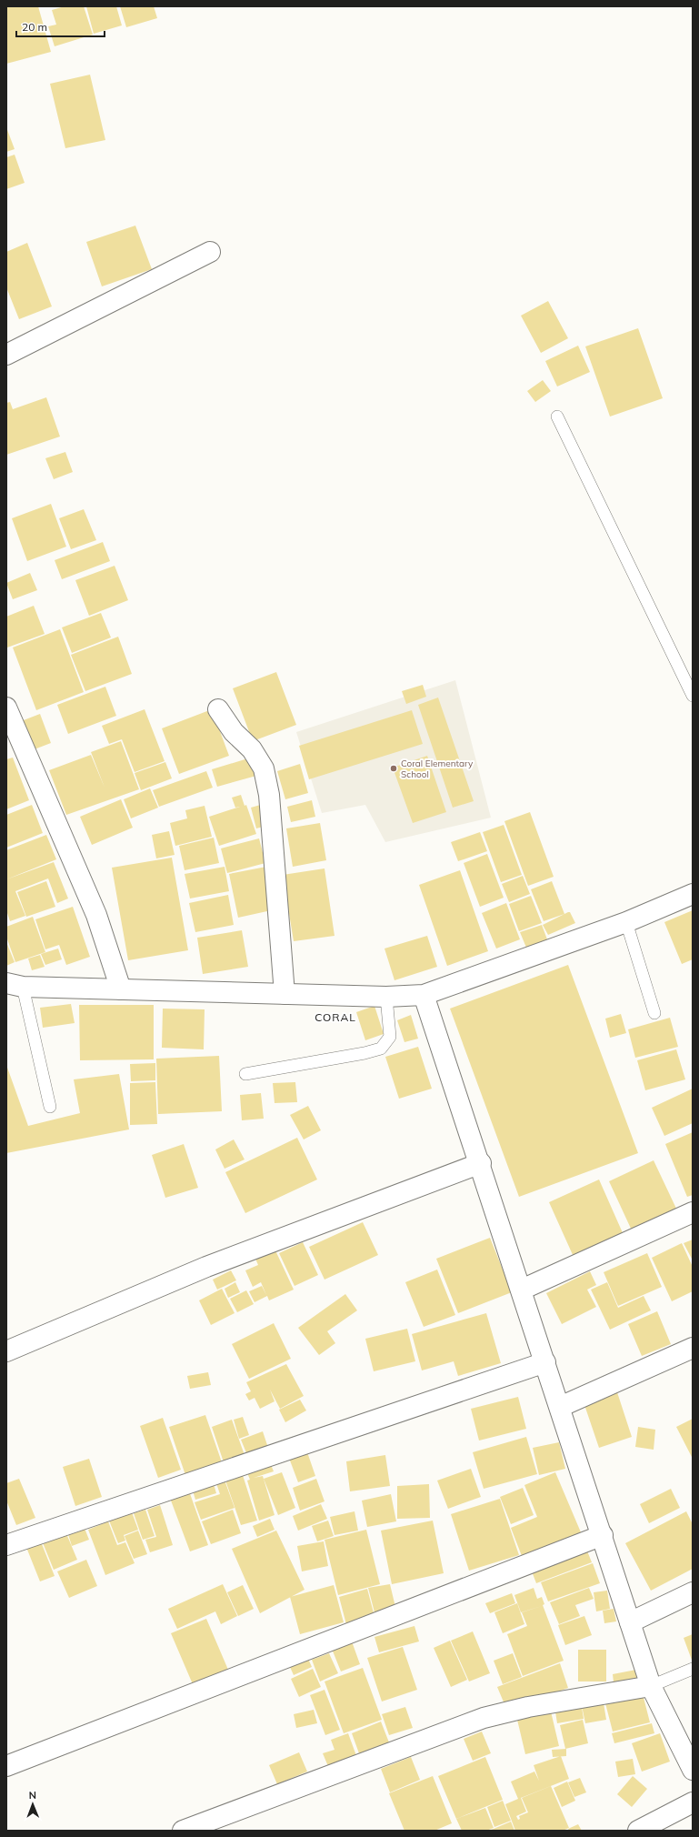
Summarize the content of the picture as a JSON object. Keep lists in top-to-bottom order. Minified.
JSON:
{"districts":["CORAL"],"places":["Coral Elementary School"],"scale_bar":"20 m","north":"top"}
